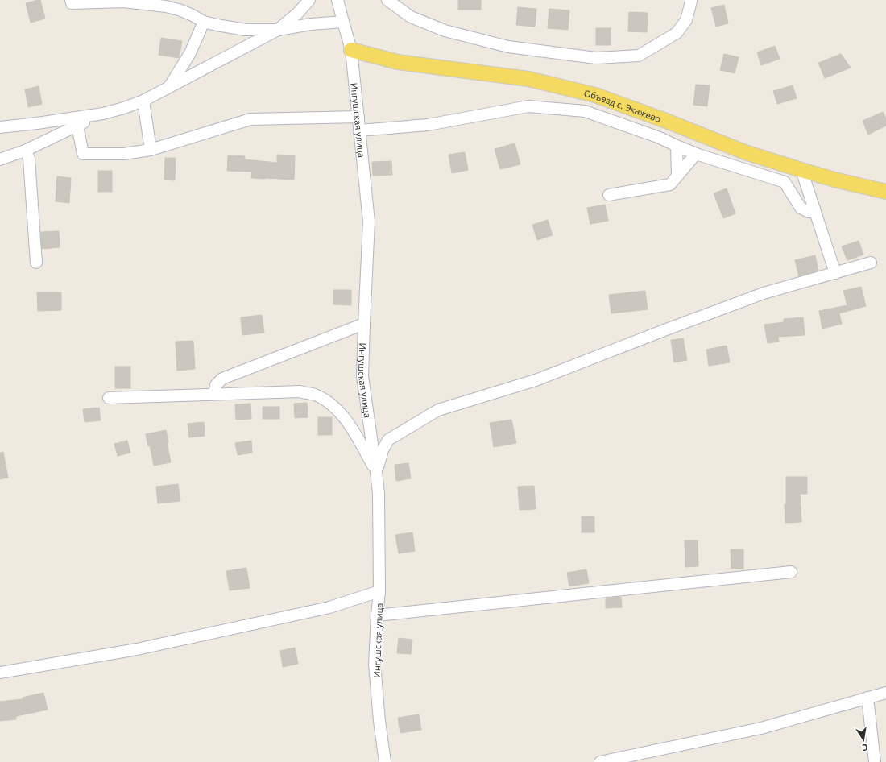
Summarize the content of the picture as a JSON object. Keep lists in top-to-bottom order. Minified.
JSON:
{"streets":{"main road":["Объезд с. Экажево"],"street":["Ингушская улица"]},"crossings":[["Объезд с. Экажево","Ингушская улица"]],"north":"bottom"}
